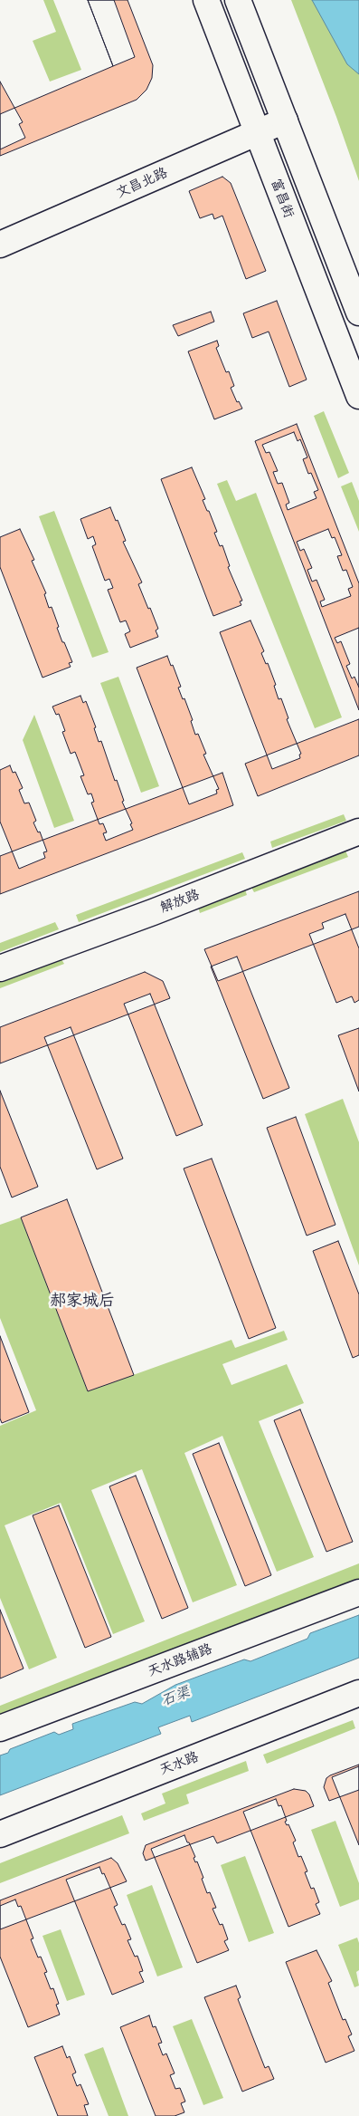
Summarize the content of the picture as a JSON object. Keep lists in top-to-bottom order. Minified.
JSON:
{"streets":{"street":["文昌北路","富昌街","解放路","天水路辅路","天水路"]},"crossings":[["文昌北路","富昌街"]],"districts":["郝家城后"],"water":["石渠"]}
